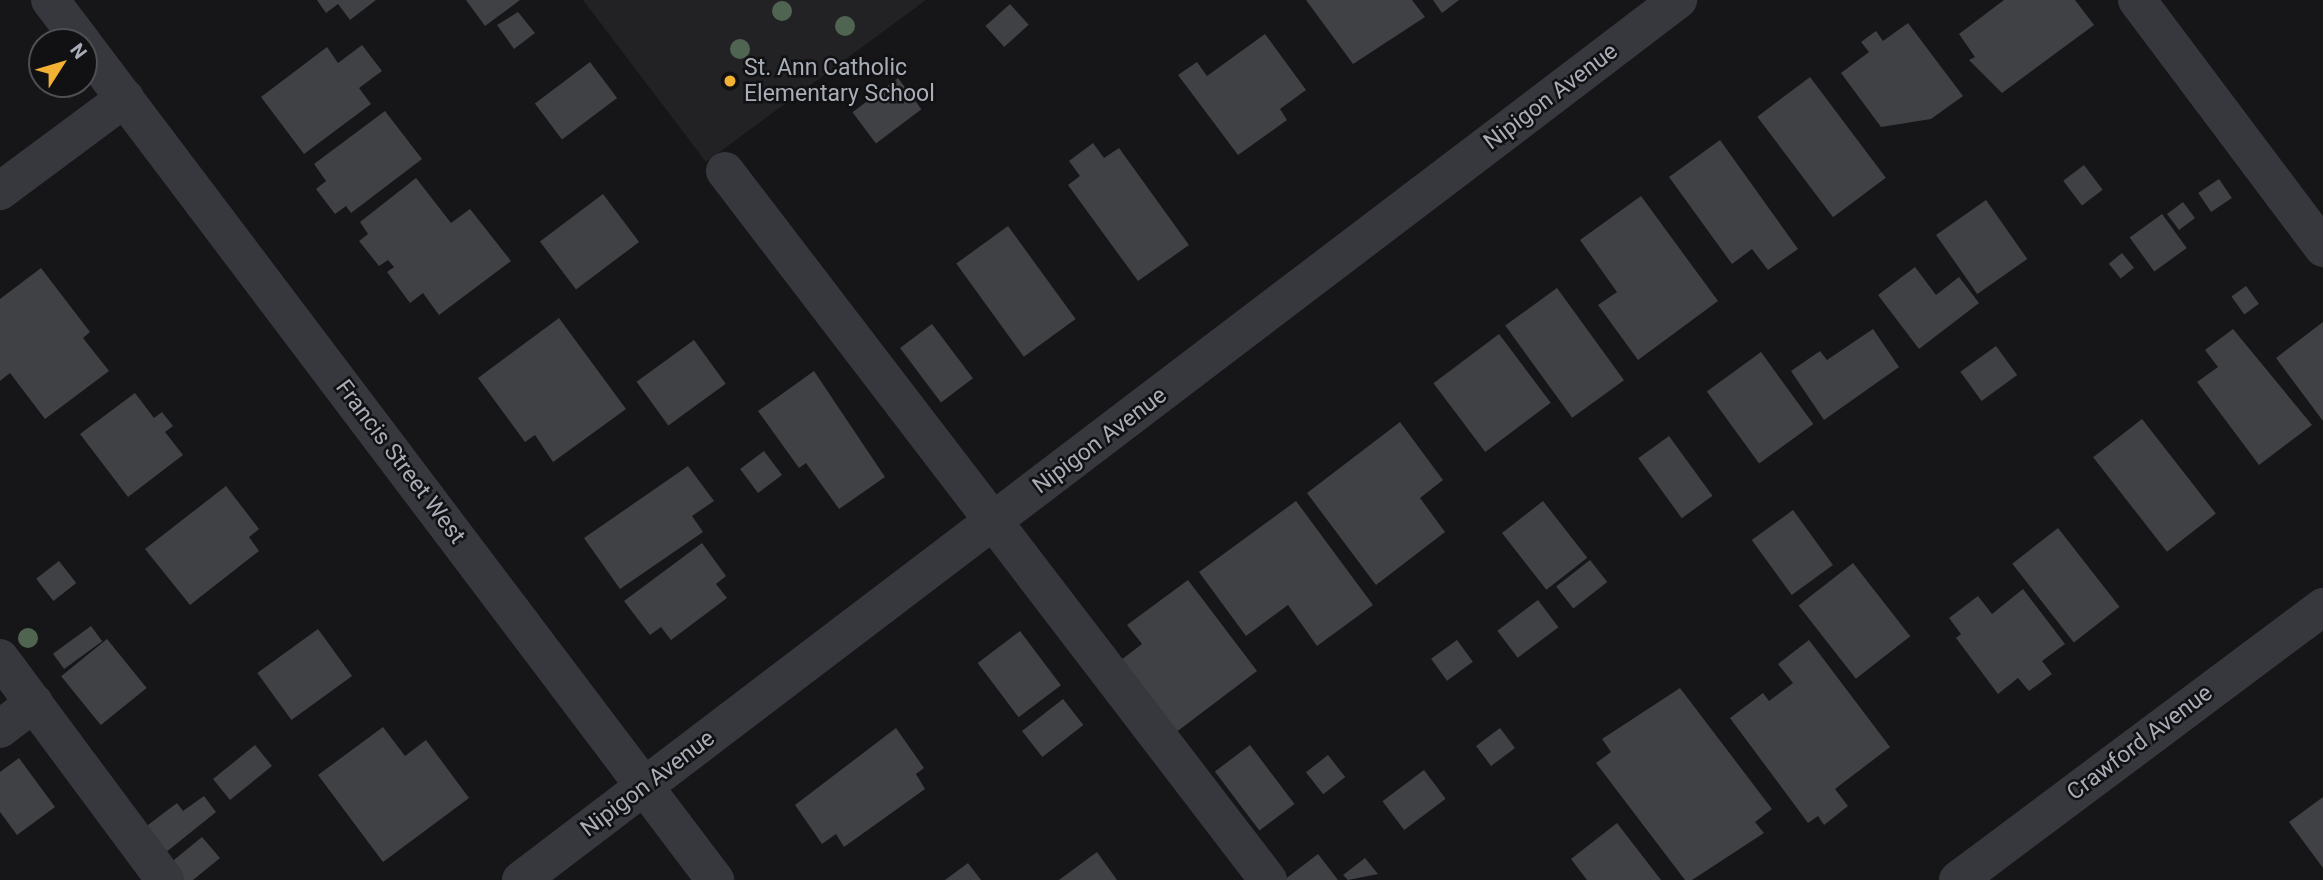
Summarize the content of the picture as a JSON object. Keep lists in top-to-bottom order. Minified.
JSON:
{"streets":{"street":["Nipigon Avenue","Francis Street West","Crawford Avenue"]},"crossings":[["Nipigon Avenue","Francis Street West"]],"places":["St. Ann Catholic Elementary School"],"north":"top right"}
